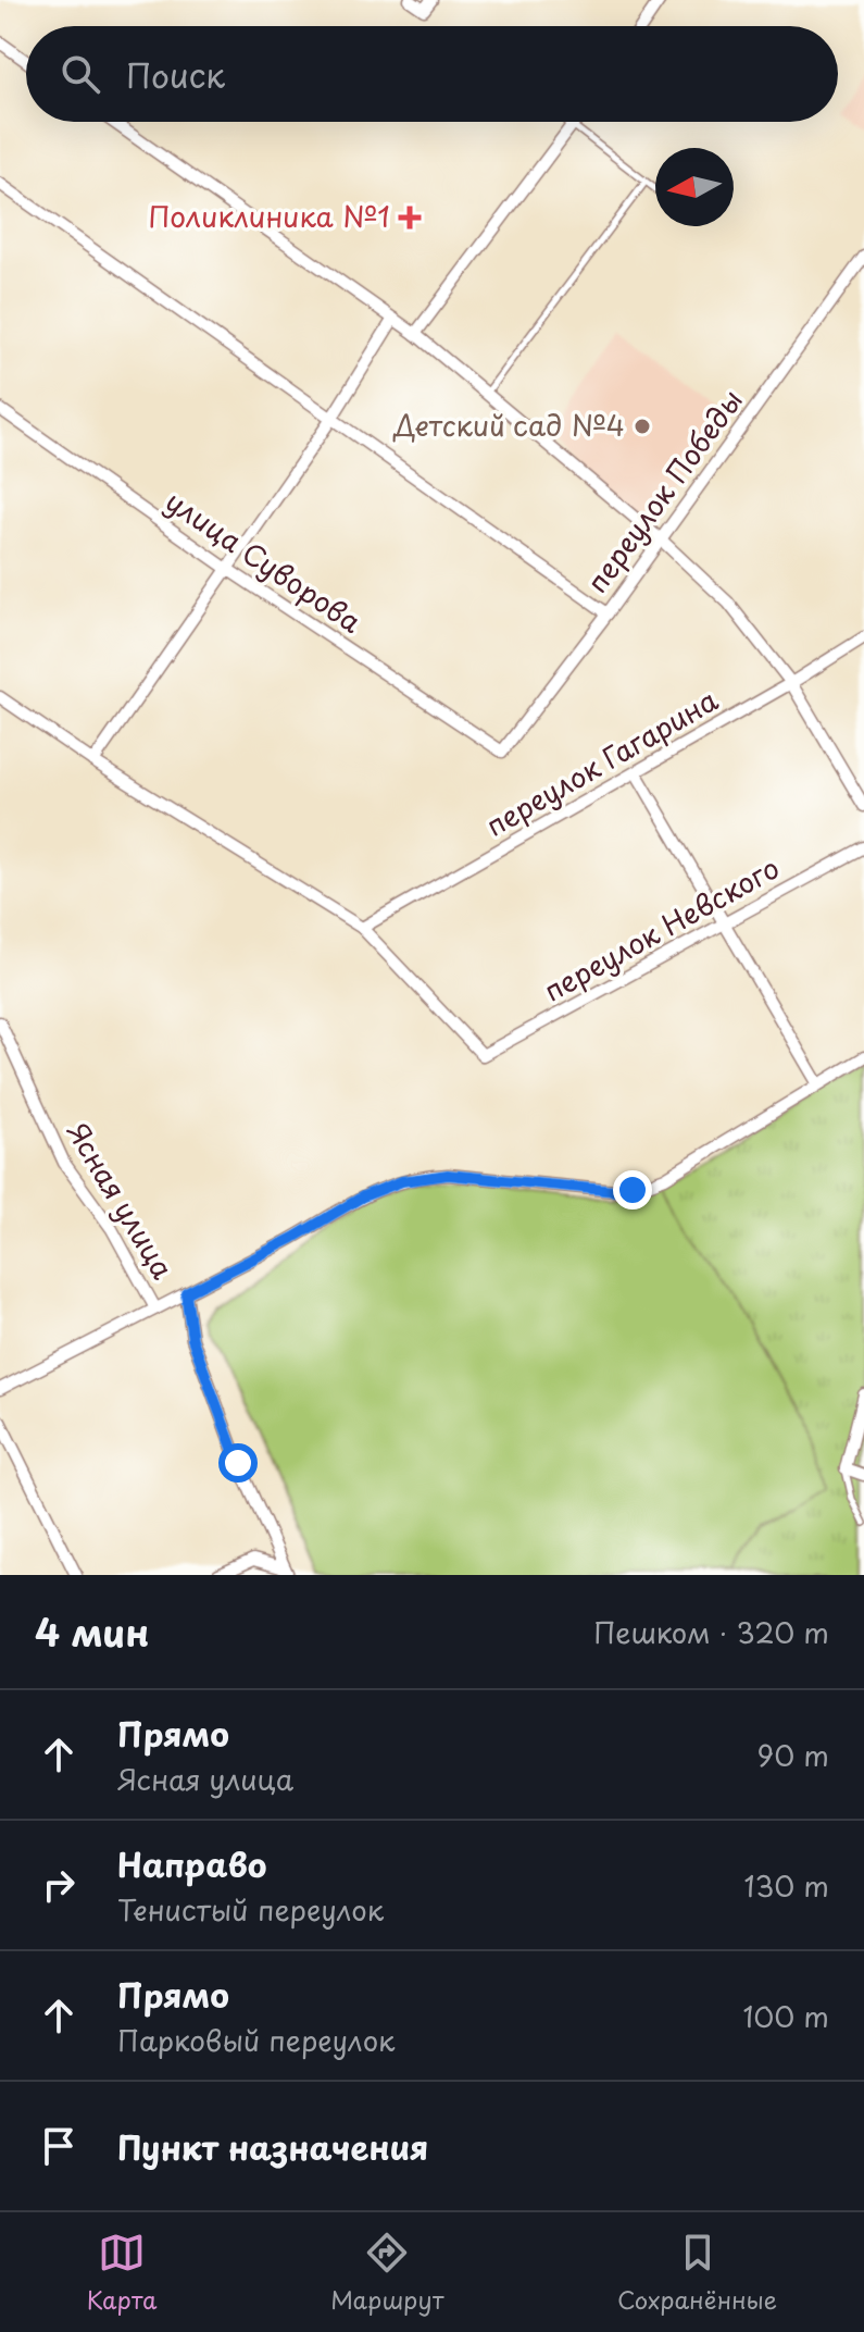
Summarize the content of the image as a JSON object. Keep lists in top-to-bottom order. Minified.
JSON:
{"streets":{"street":["переулок Победы","улица Суворова","переулок Гагарина","переулок Невского","Ясная улица"]},"crossings":[["переулок Победы","улица Суворова"],["переулок Гагарина","переулок Невского"]],"places":{"health":["Поликлиника №1"],"other":["Детский сад №4"]},"north":"left","page":{"search":"Поиск","heading":["4 мин","Пешком · 320 m"],"list":[["Прямо","Ясная улица","90 m"],["Направо","Тенистый переулок","130 m"],["Прямо","Парковый переулок","100 m"],"Пункт назначения"],"nav":["Карта","Маршрут","Сохранённые"]}}
